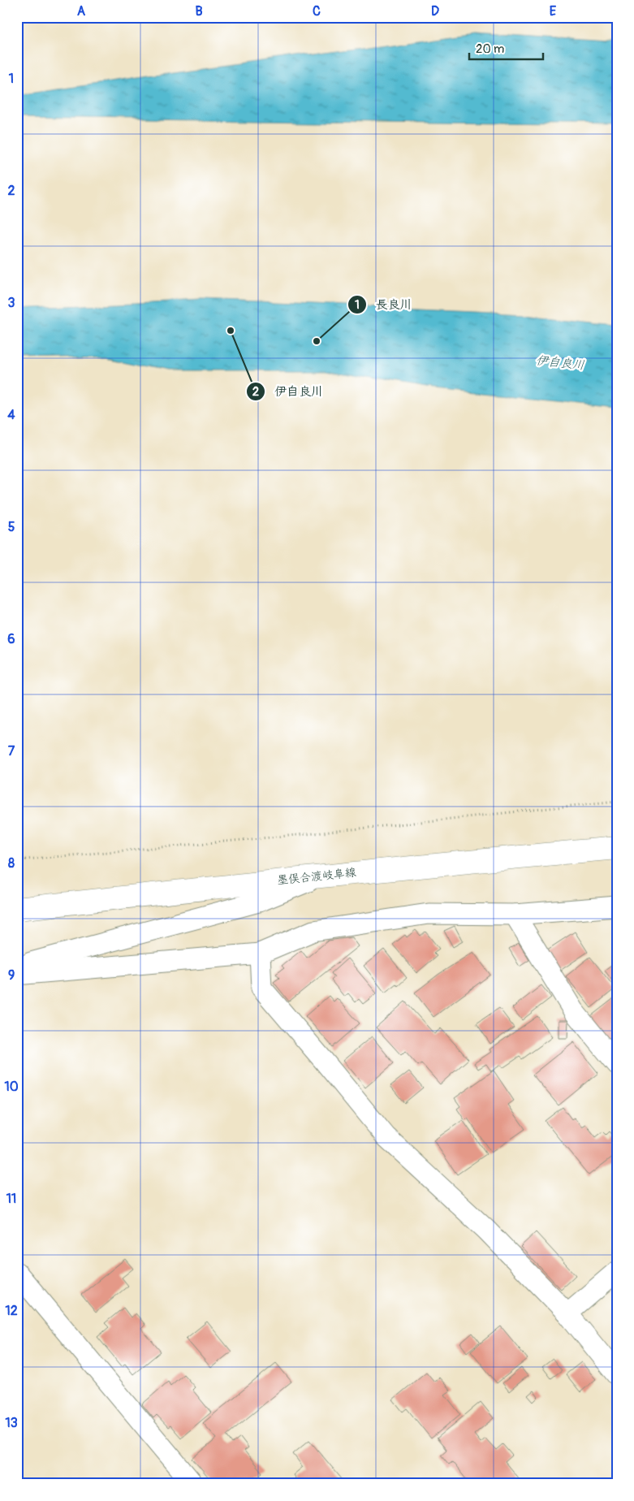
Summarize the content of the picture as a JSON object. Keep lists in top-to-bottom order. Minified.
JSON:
{"streets":{"main road":["墨俣合渡岐阜線"]},"water":["伊自良川"],"places":["伊自良川","長良川"],"scale_bar":"20 m","grid":{"columns":["A","B","C","D","E"],"rows":["1","2","3","4","5","6","7","8","9","10","11","12","13"]}}
